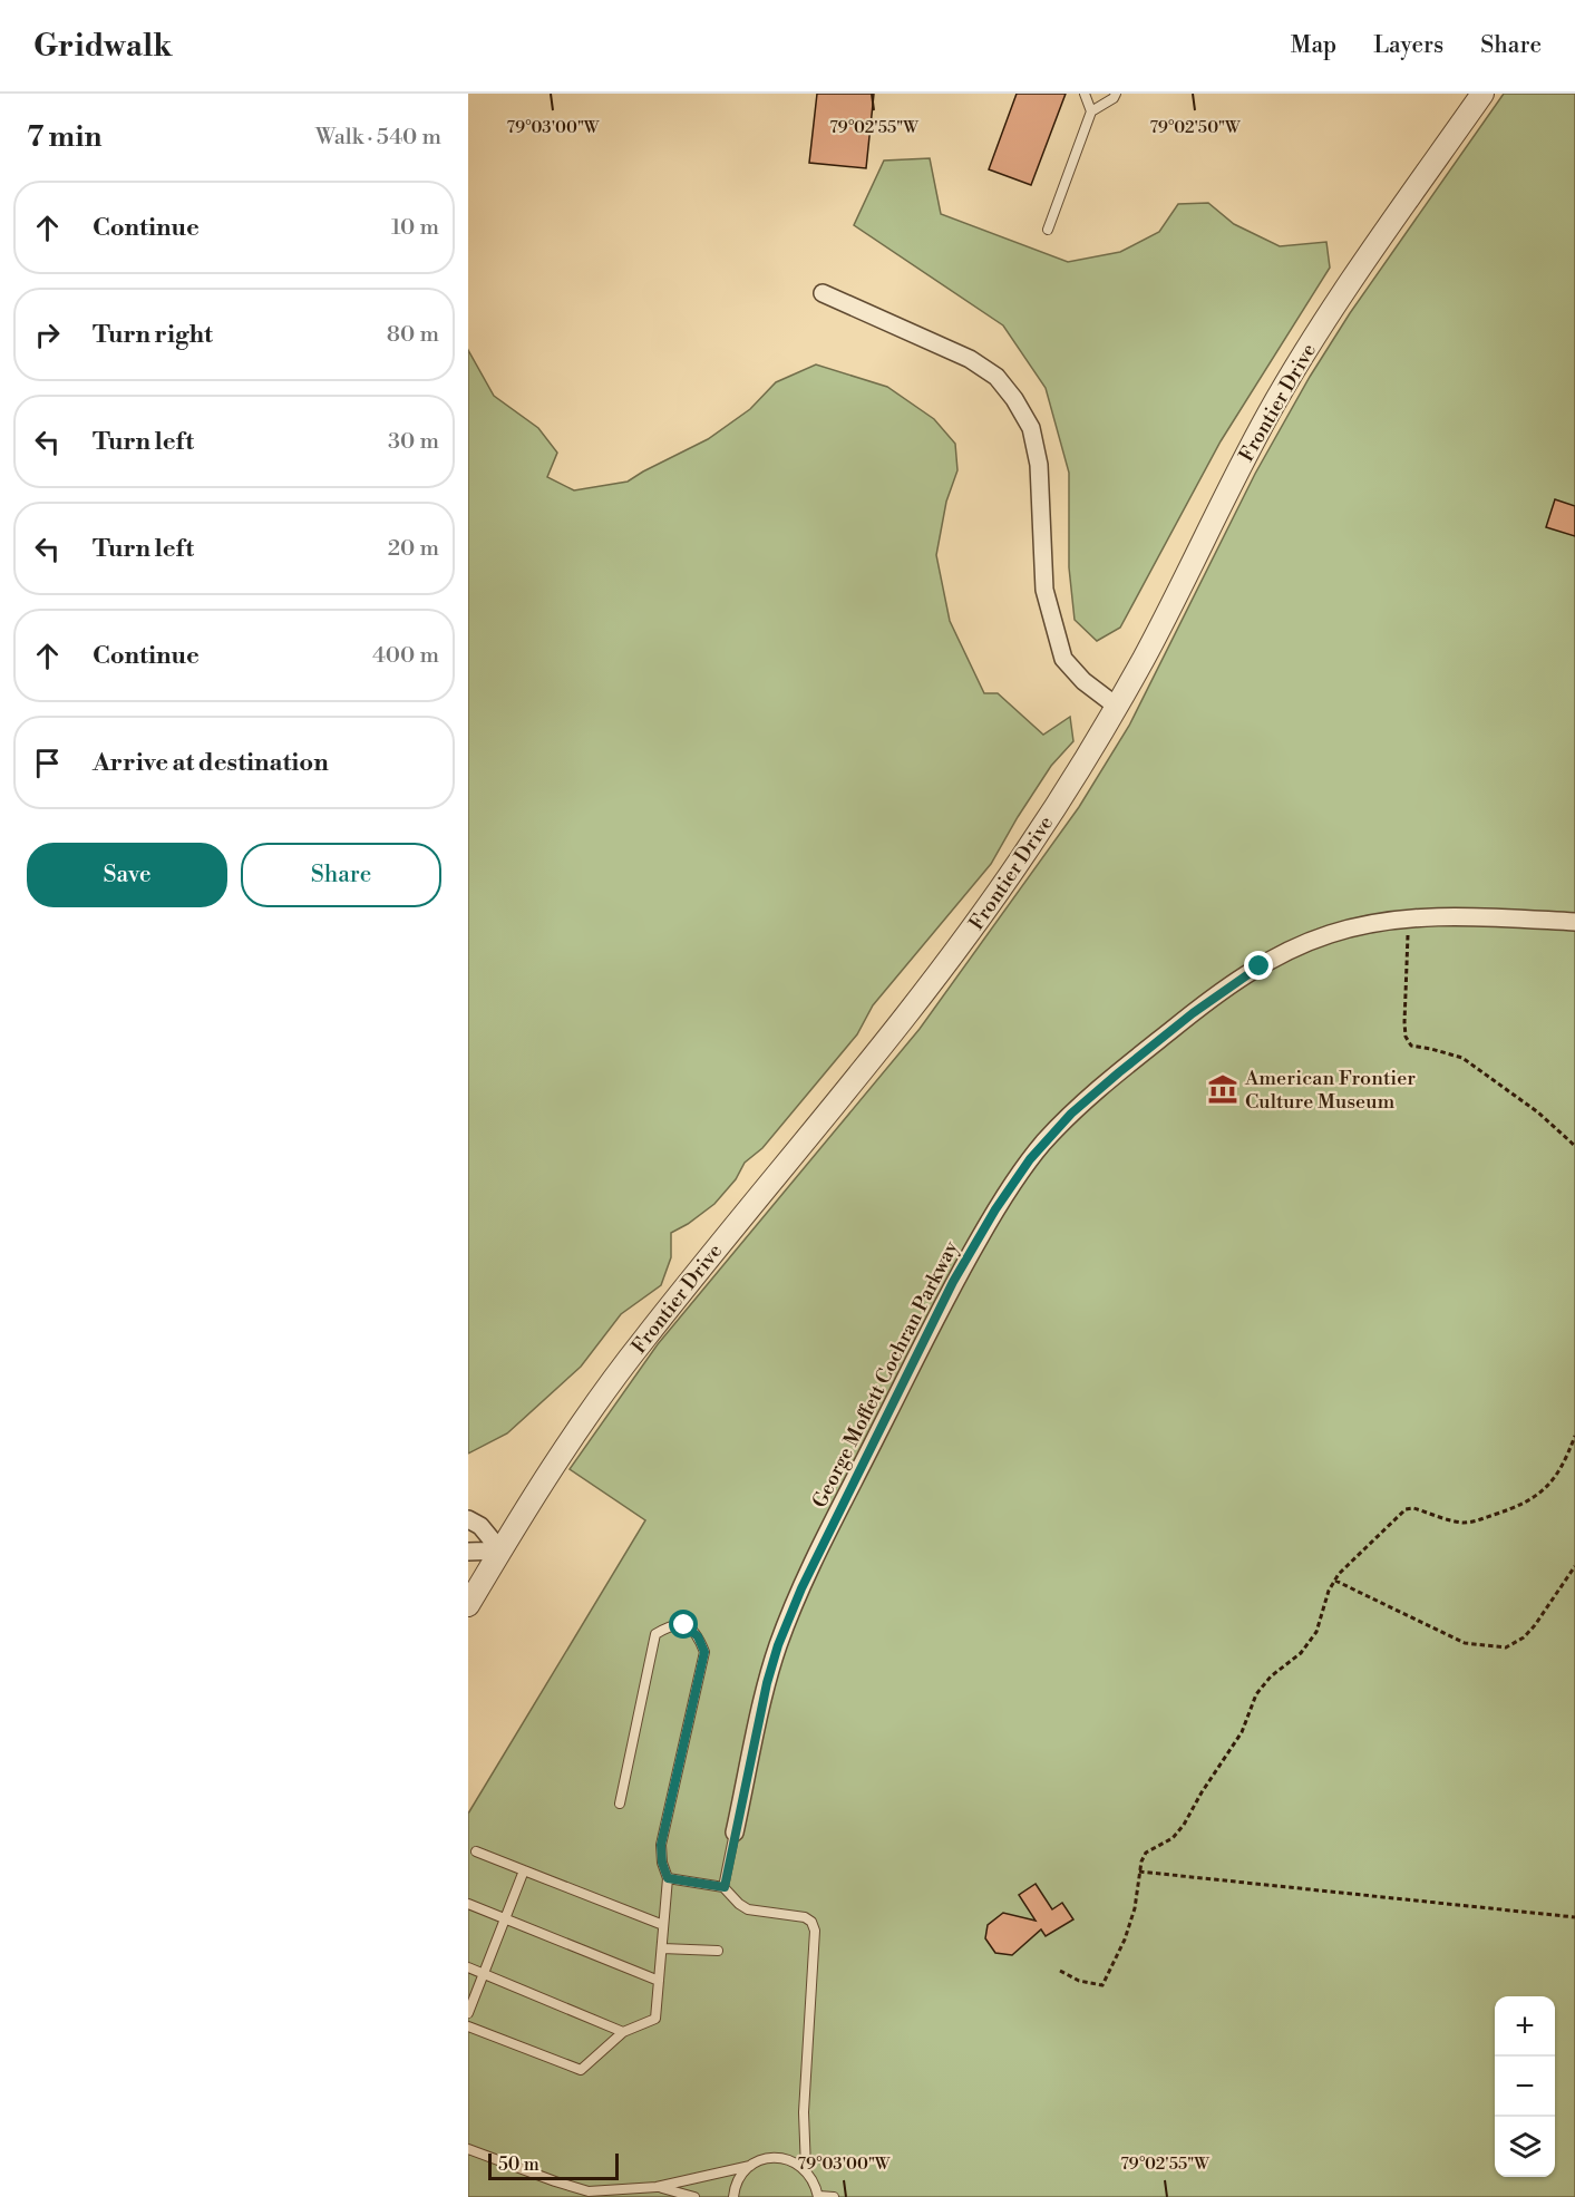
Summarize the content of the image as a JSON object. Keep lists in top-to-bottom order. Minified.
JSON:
{"streets":{"street":["Frontier Drive","George Moffett Cochran Parkway"]},"places":{"museum":["American Frontier Culture Museum"]},"scale_bar":"50 m","page":{"header":"Gridwalk","nav":["Map","Layers","Share"],"heading":["7 min","Walk · 540 m"],"list":[["Continue","10 m"],["Turn right","80 m"],["Turn left","30 m"],["Turn left","20 m"],["Continue","400 m"],"Arrive at destination"],"buttons":["Save","Share"],"map_buttons":["+","−"],"scale":"50 m"},"coordinates":["79°03'00\"W","79°02'55\"W","79°02'50\"W"]}
